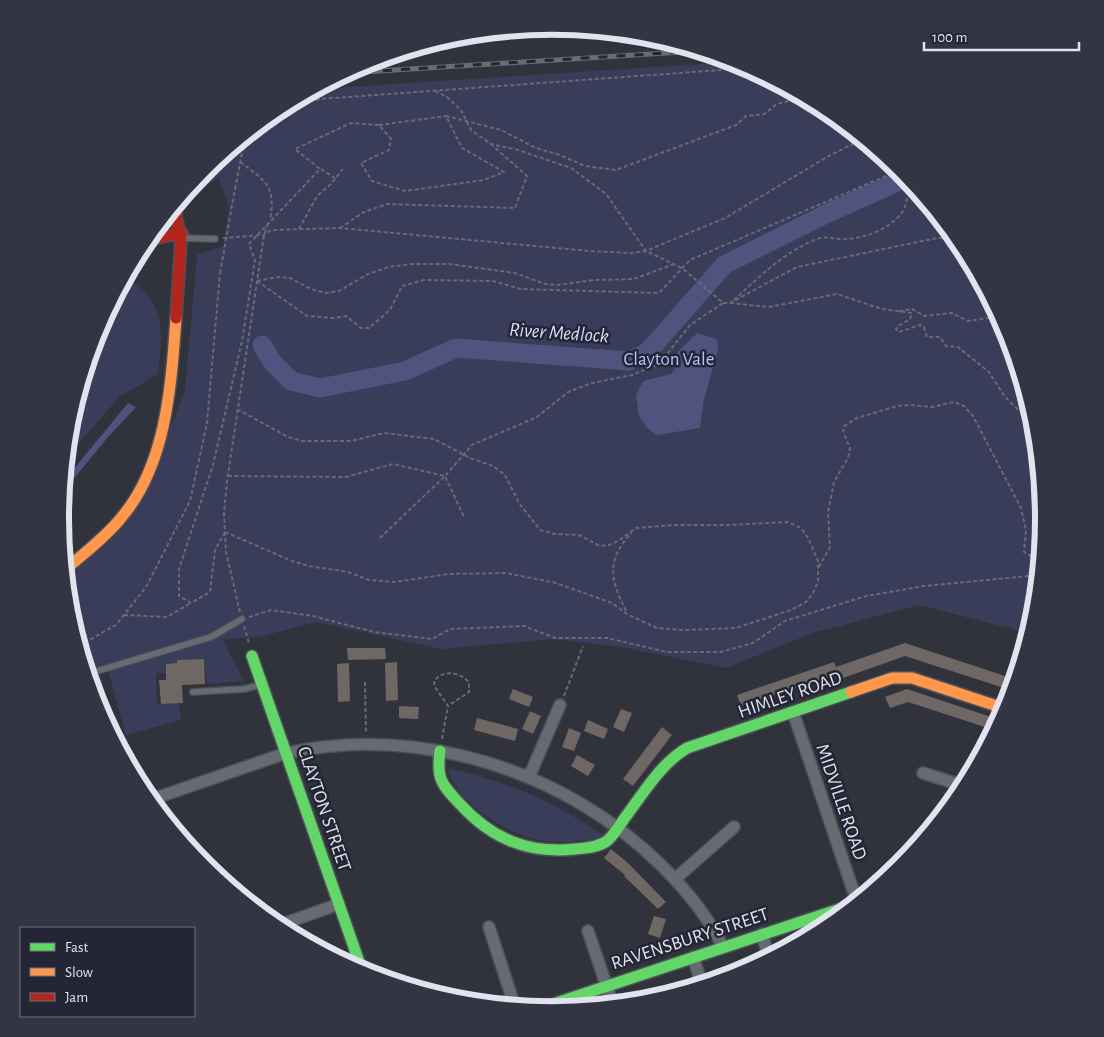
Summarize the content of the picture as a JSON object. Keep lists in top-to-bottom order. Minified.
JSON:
{"streets":{"street":["HIMLEY ROAD","MIDVILLE ROAD","CLAYTON STREET","RAVENSBURY STREET"]},"crossings":[["HIMLEY ROAD","MIDVILLE ROAD"]],"water":["River Medlock"],"parks":["Clayton Vale"],"legend":["Fast","Slow","Jam"],"scale_bar":"100 m"}
